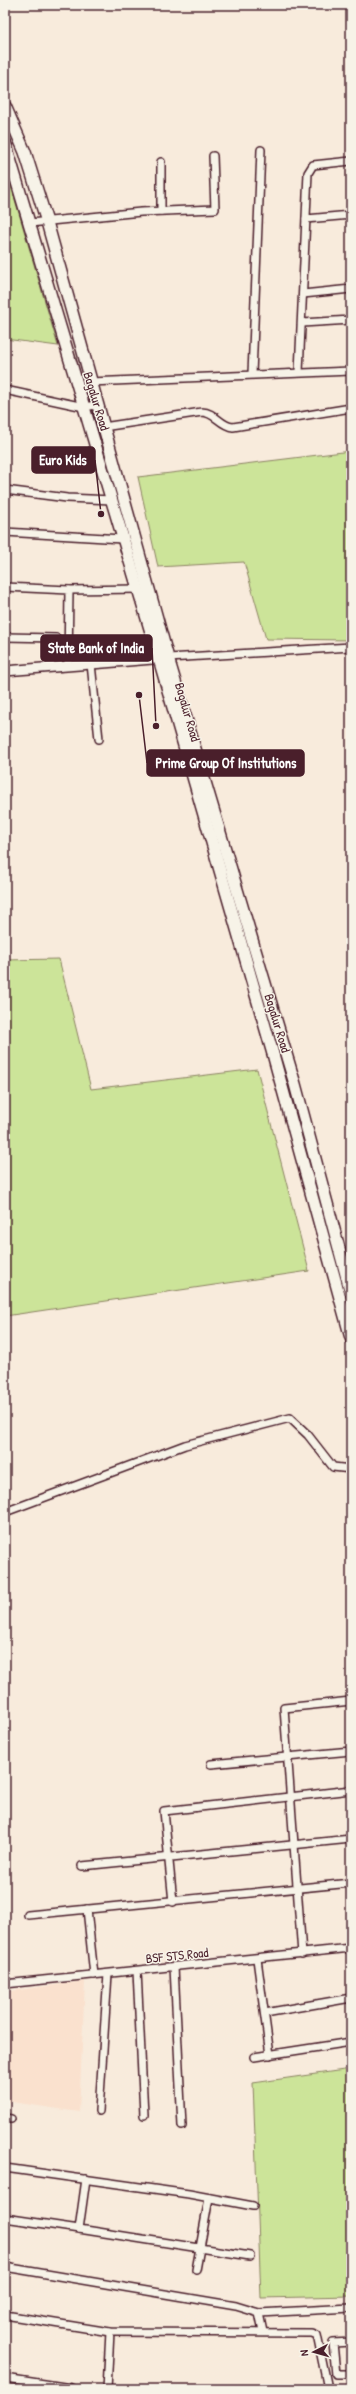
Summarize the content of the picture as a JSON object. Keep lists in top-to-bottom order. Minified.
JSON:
{"streets":{"main road":["Bagalur Road"],"street":["BSF STS Road"]},"places":["Euro Kids","Prime Group Of Institutions","State Bank of India"],"north":"left"}
